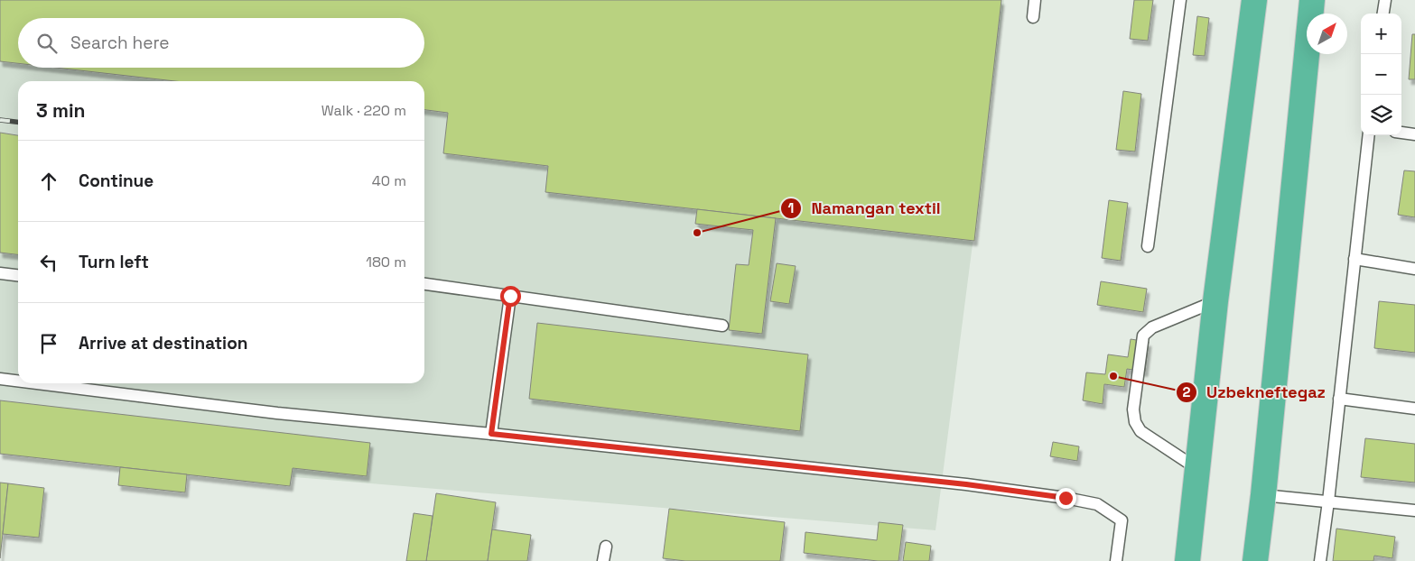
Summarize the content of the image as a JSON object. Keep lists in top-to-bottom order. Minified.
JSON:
{"places":["Namangan textil","Uzbekneftegaz"],"north":"top right","page":{"map_buttons":["+","−"],"search":"Search here","heading":["3 min","Walk · 220 m"],"list":[["Continue","40 m"],["Turn left","180 m"],"Arrive at destination"]}}
